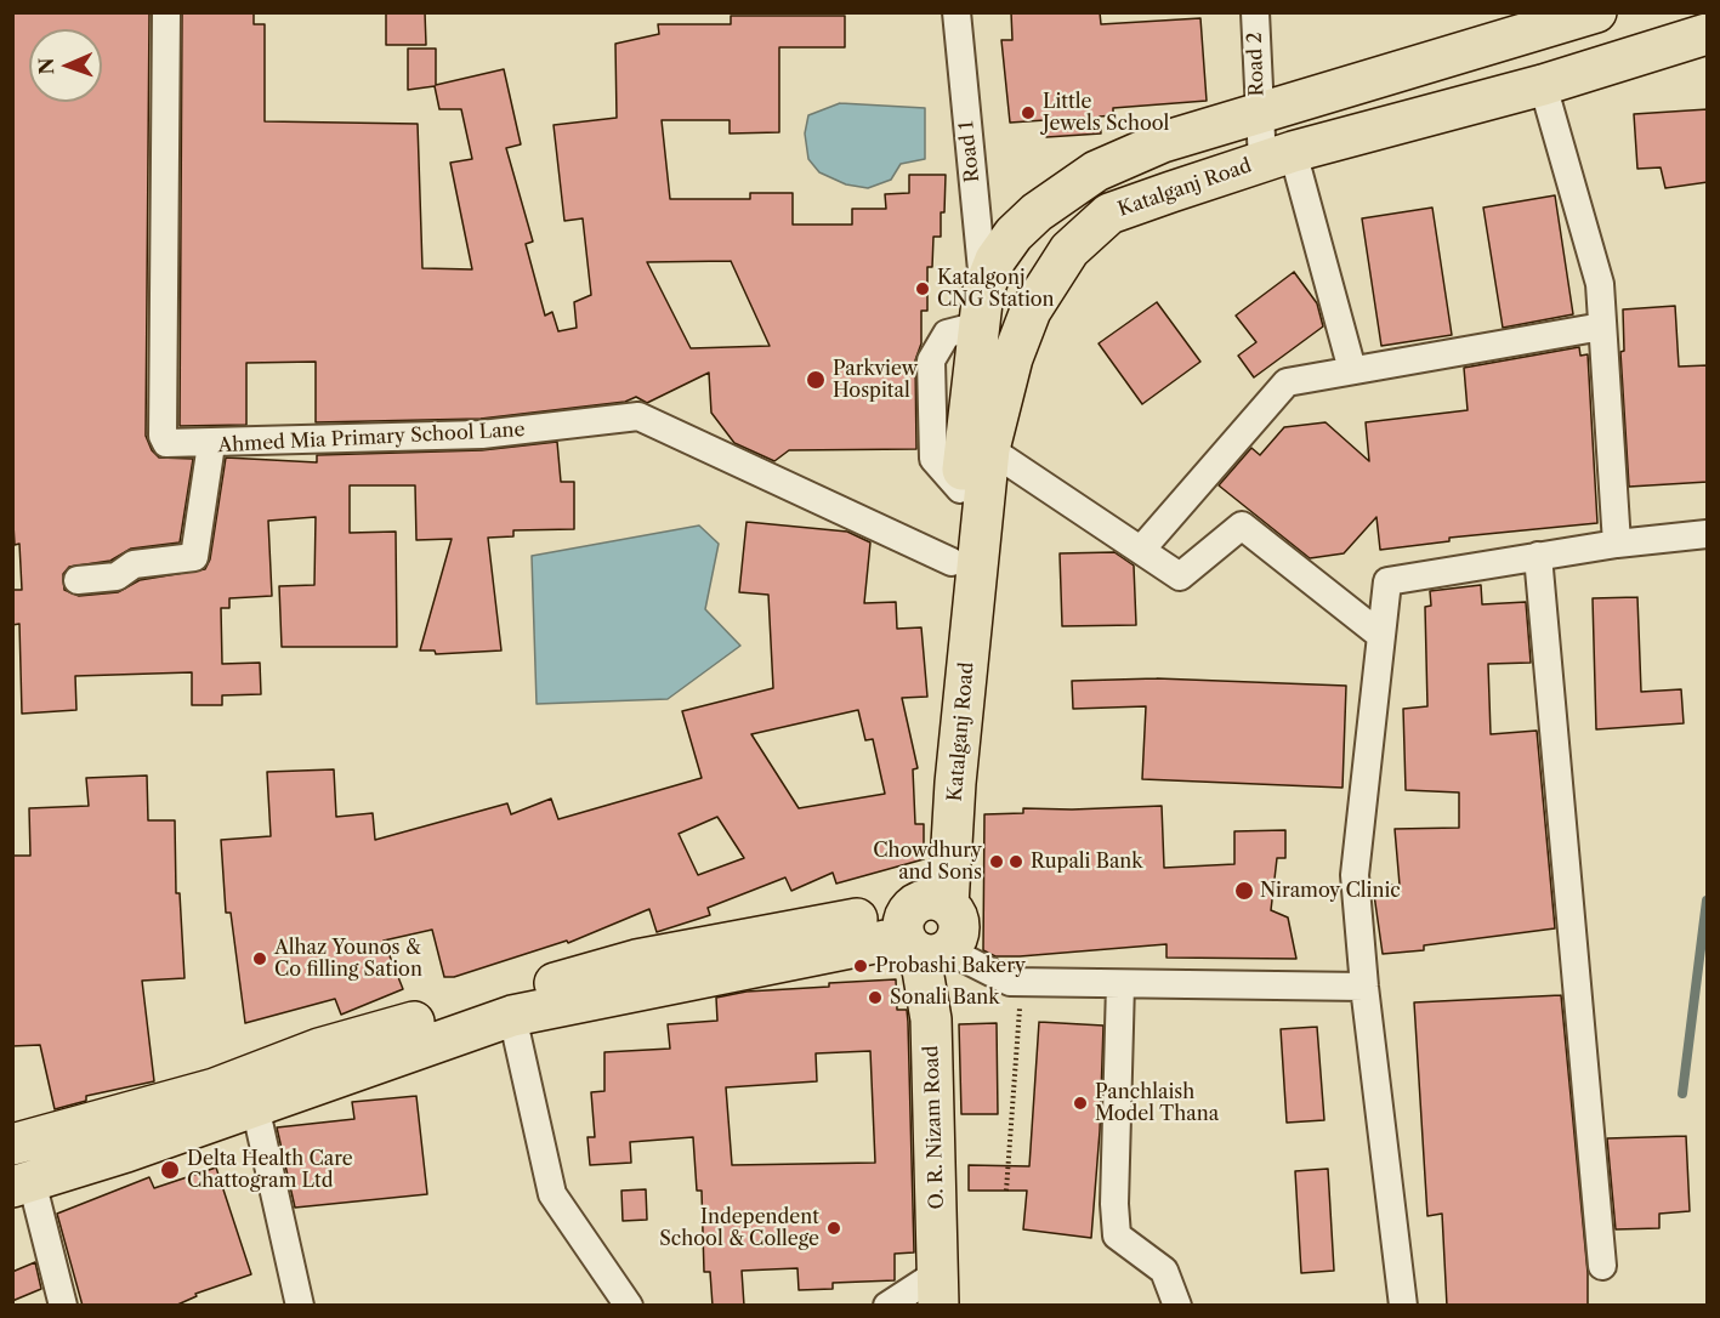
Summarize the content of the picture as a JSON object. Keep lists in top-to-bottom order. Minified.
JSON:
{"streets":{"main road":["Katalganj Road","O. R. Nizam Road"],"street":["Road 2","Road 1","Ahmed Mia Primary School Lane"]},"crossings":[["Road 2","Katalganj Road"],["Road 1","Katalganj Road"],["Katalganj Road","Ahmed Mia Primary School Lane"],["Katalganj Road","O. R. Nizam Road"]],"places":["Little Jewels School","Katalgonj CNG Station","Parkview Hospital","Chowdhury and Sons","Rupali Bank","Niramoy Clinic","Alhaz Younos & Co filling Sation","Probashi Bakery","Sonali Bank","Panchlaish Model Thana","Delta Health Care Chattogram Ltd","Independent School & College"],"north":"left"}
